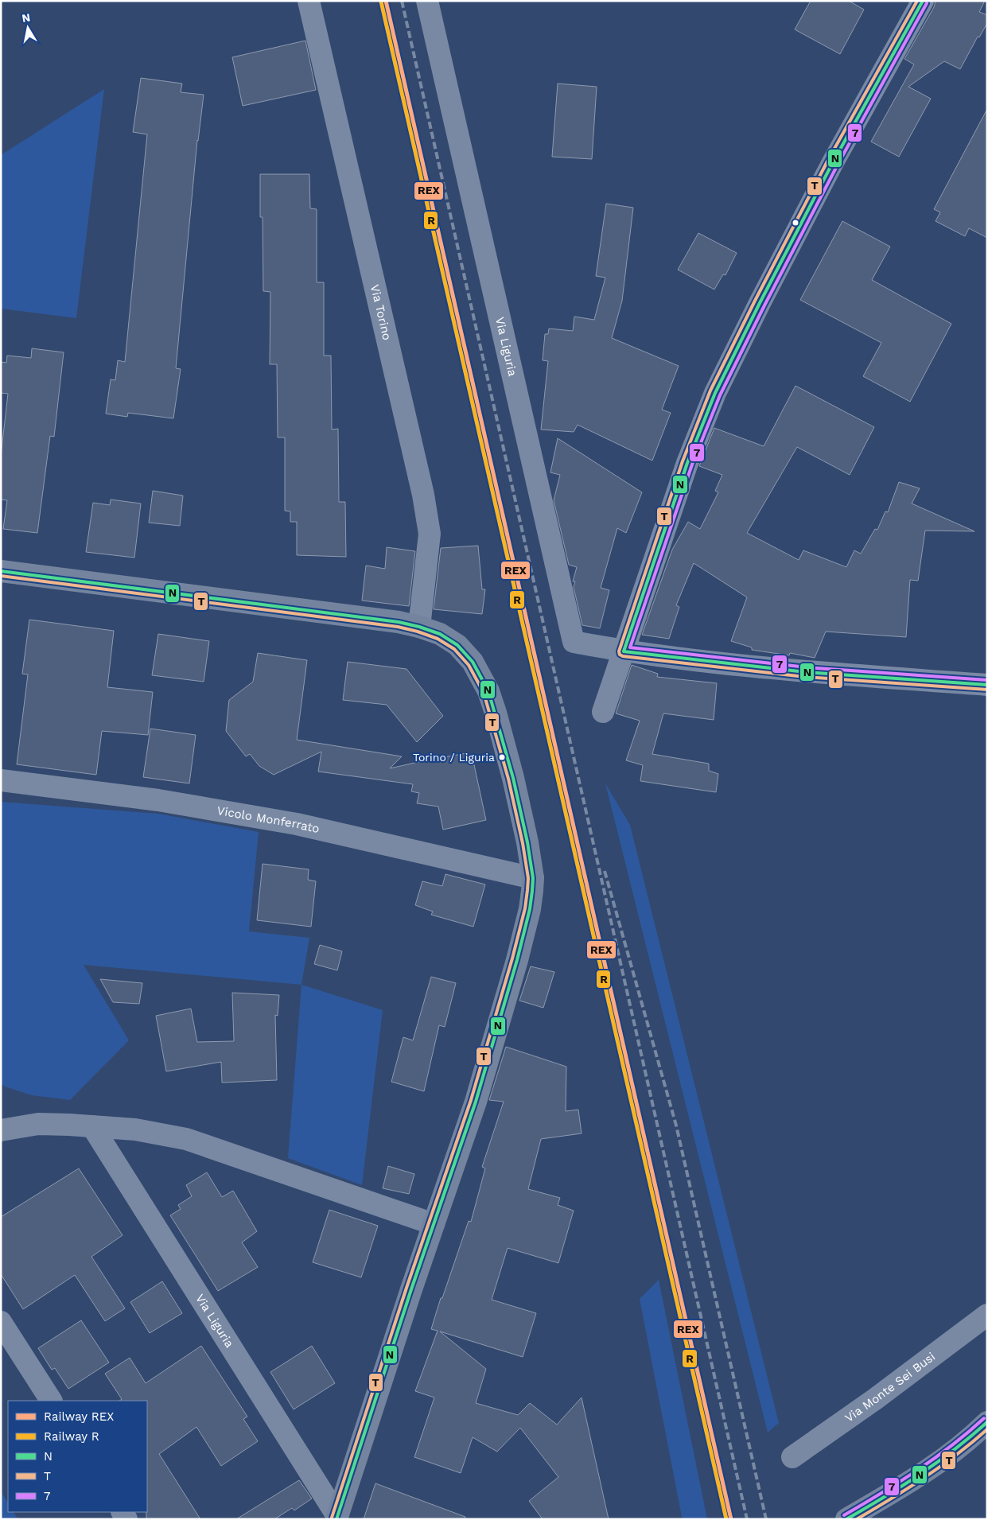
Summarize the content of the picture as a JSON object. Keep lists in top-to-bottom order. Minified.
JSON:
{"streets":{"main road":["Via Liguria"],"street":["Via Torino","Vicolo Monferrato","Via Monte Sei Busi"]},"crossings":[["Via Liguria","Vicolo Monferrato"]],"places":["Torino / Liguria"],"lines":["rail line REX","transit line N","transit line T","rail line R","transit line 7"],"legend":["Railway REX","Railway R","N","T","7"],"north":"top"}
